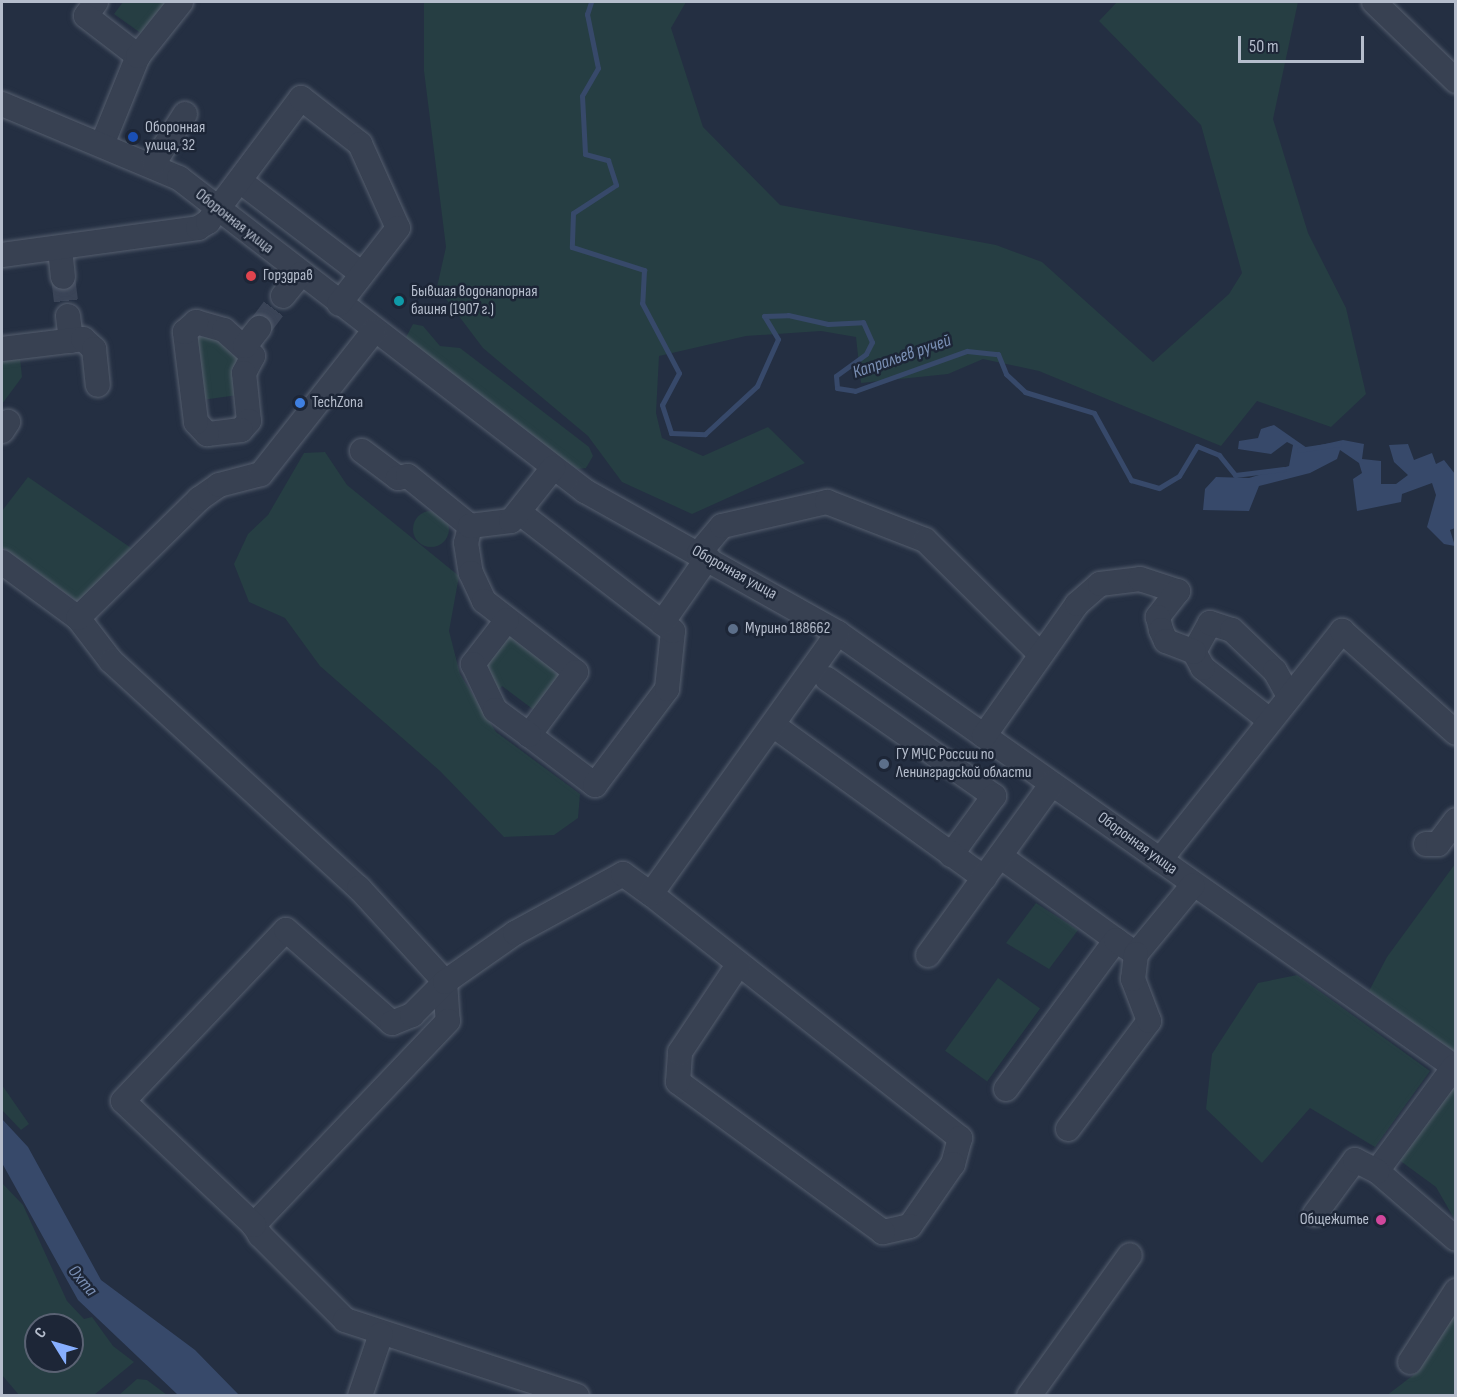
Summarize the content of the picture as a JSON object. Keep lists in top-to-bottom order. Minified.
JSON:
{"streets":{"street":["Оборонная улица"]},"water":["Капральев ручей","Охта"],"places":["Оборонная улица, 32","Горздрав","Бывшая водонапорная башня (1907 г.)","TechZona","Мурино 188662","ГУ МЧС России по Ленинградской области","Общежитье"],"scale_bar":"50 m","north":"top left"}
